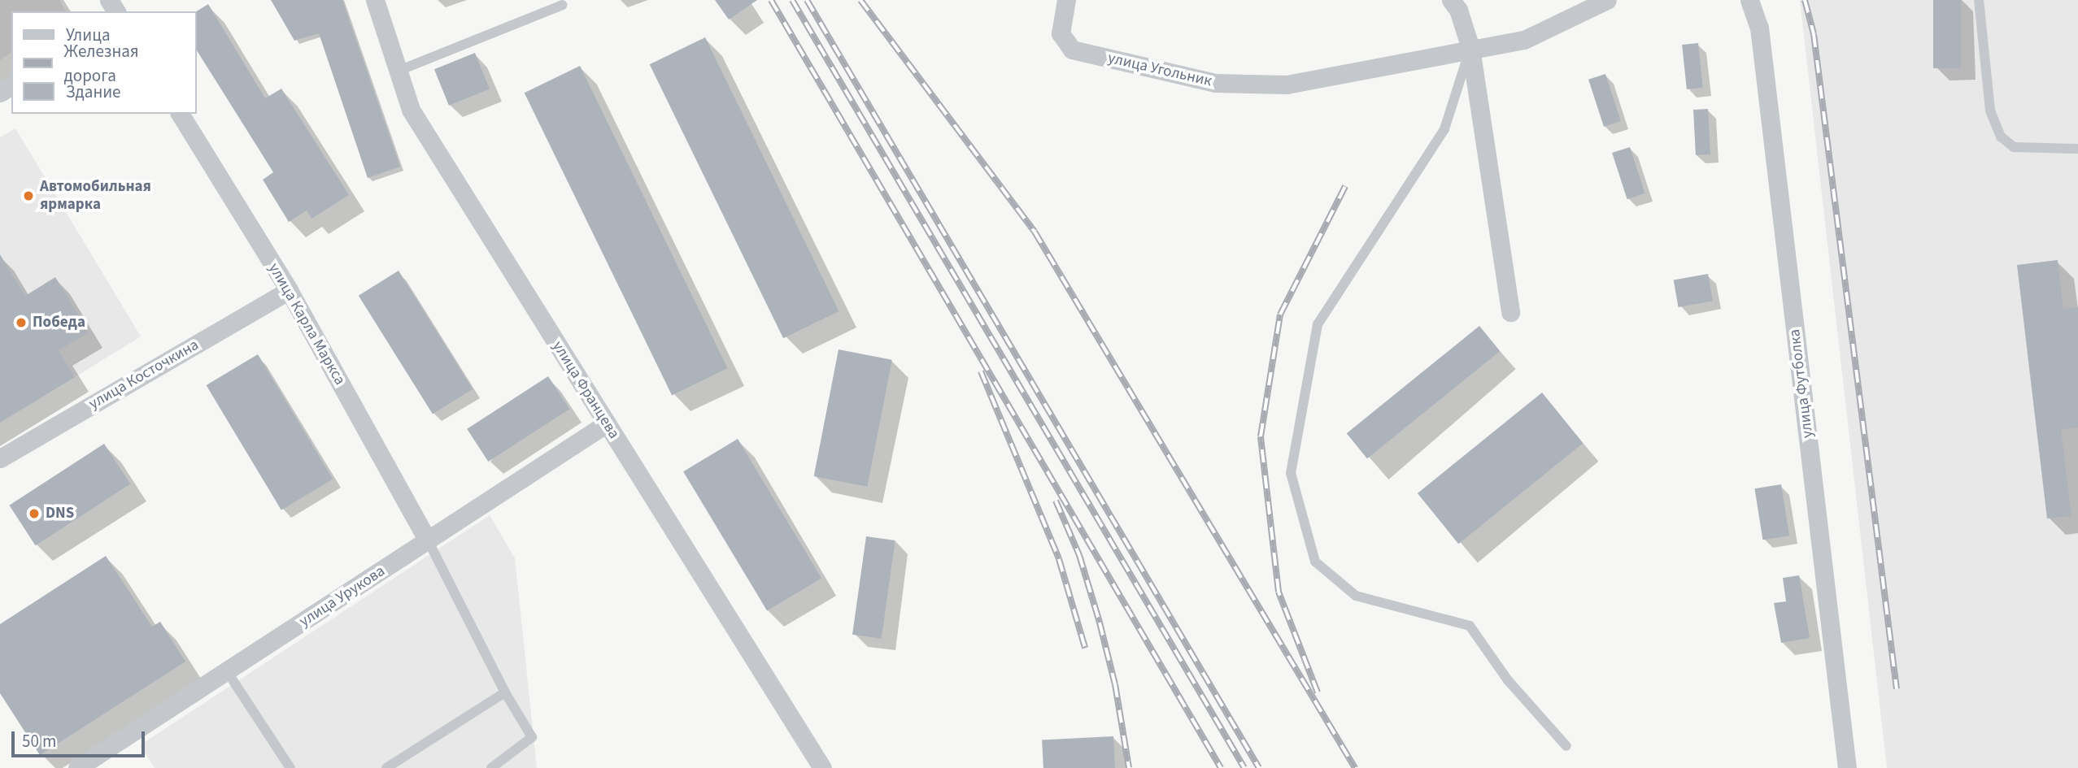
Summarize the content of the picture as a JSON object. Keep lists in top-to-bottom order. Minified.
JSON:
{"streets":{"street":["улица Угольник","улица Карла Маркса","улица Косточкина","улица Футболка","улица Францева","улица Урукова"]},"crossings":[["улица Карла Маркса","улица Косточкина"],["улица Карла Маркса","улица Урукова"],["улица Францева","улица Урукова"]],"places":["Автомобильная ярмарка","Победа","DNS"],"legend":["Улица","Железная дорога","Здание"],"scale_bar":"50 m"}
